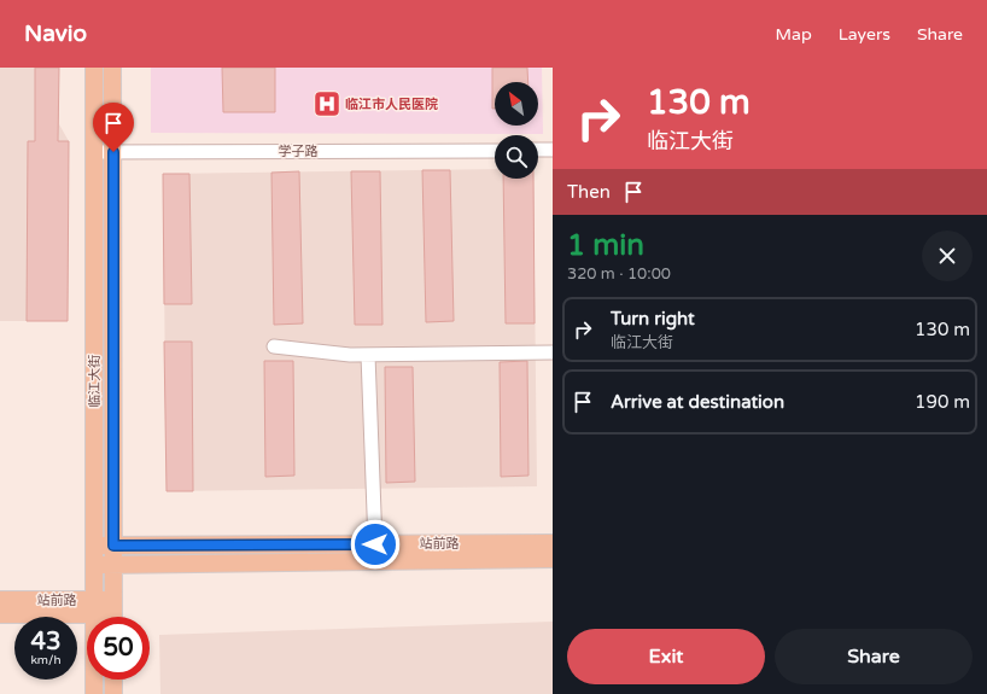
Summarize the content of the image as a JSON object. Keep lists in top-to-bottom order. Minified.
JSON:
{"streets":{"main road":["临江大街","站前路"],"street":["学子路"]},"crossings":[["学子路","临江大街"],["临江大街","站前路"]],"places":{"hospital":["临江市人民医院"]},"north":"top left","page":{"header":"Navio","nav":["Map","Layers","Share"],"turn":["130 m","临江大街"],"then":"Then","heading":["1 min","320 m · 10:00"],"list":[{"name":"Turn right","note":"临江大街","value":"130 m"},{"name":"Arrive at destination","value":"190 m"}],"speed":"43 km/h","limit":"50","buttons":["Exit","Share"]}}
